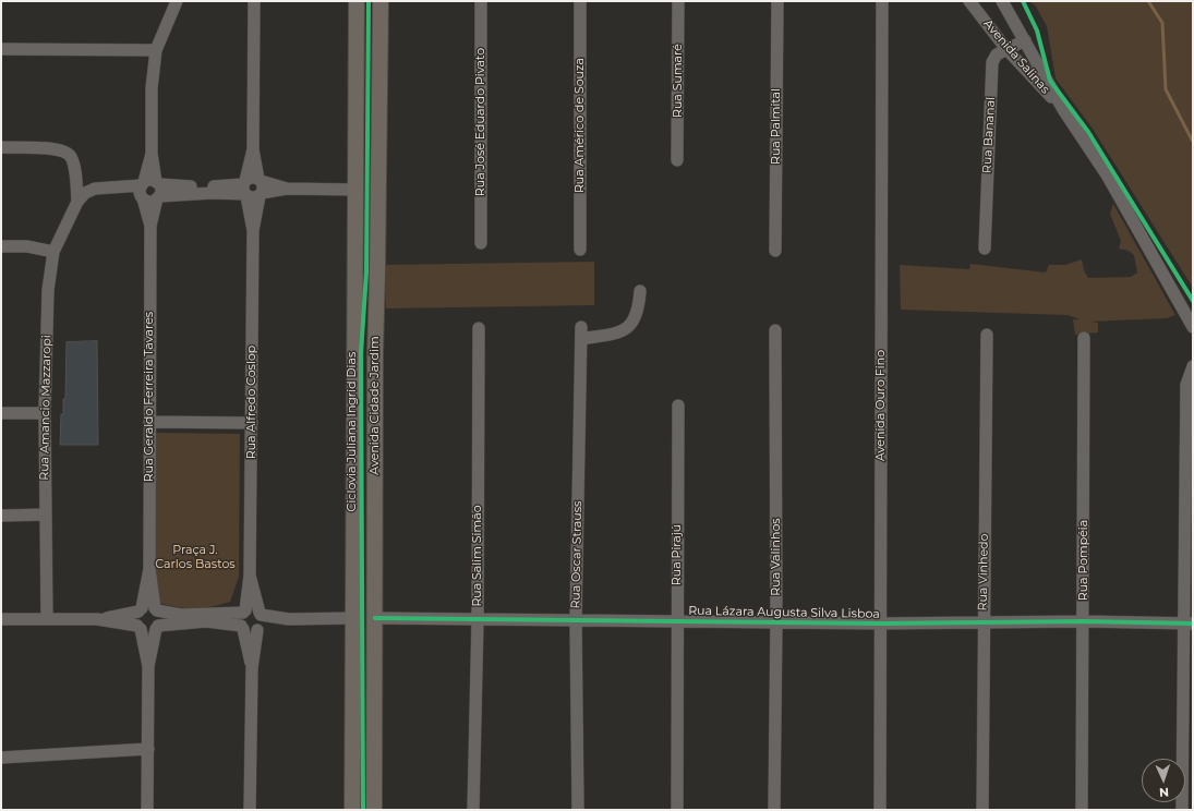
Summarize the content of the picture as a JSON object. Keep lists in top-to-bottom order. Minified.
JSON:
{"streets":{"main road":["Avenida Cidade Jardim"],"street":["Avenida Salinas","Rua Sumaré","Rua José Eduardo Pivato","Rua Américo de Souza","Rua Palmital","Rua Bananal","Rua Geraldo Ferreira Tavares","Rua Alfredo Coslop","Avenida Ouro Fino","Rua Amancio Mazzaropi","Rua Oscar Strauss","Rua Pirajú","Rua Salim Simão","Rua Valinhos","Rua Pompéia","Rua Vinhedo","Rua Lázara Augusta Silva Lisboa"],"cycle path":["Ciclovia Juliana Ingrid Dias"]},"crossings":[["Avenida Salinas","Rua Bananal"],["Avenida Cidade Jardim","Rua Lázara Augusta Silva Lisboa"],["Avenida Ouro Fino","Rua Lázara Augusta Silva Lisboa"],["Rua Oscar Strauss","Rua Lázara Augusta Silva Lisboa"],["Rua Pirajú","Rua Lázara Augusta Silva Lisboa"],["Rua Salim Simão","Rua Lázara Augusta Silva Lisboa"],["Rua Valinhos","Rua Lázara Augusta Silva Lisboa"],["Rua Pompéia","Rua Lázara Augusta Silva Lisboa"],["Rua Vinhedo","Rua Lázara Augusta Silva Lisboa"]],"parks":["Praça J. Carlos Bastos"],"north":"bottom"}
